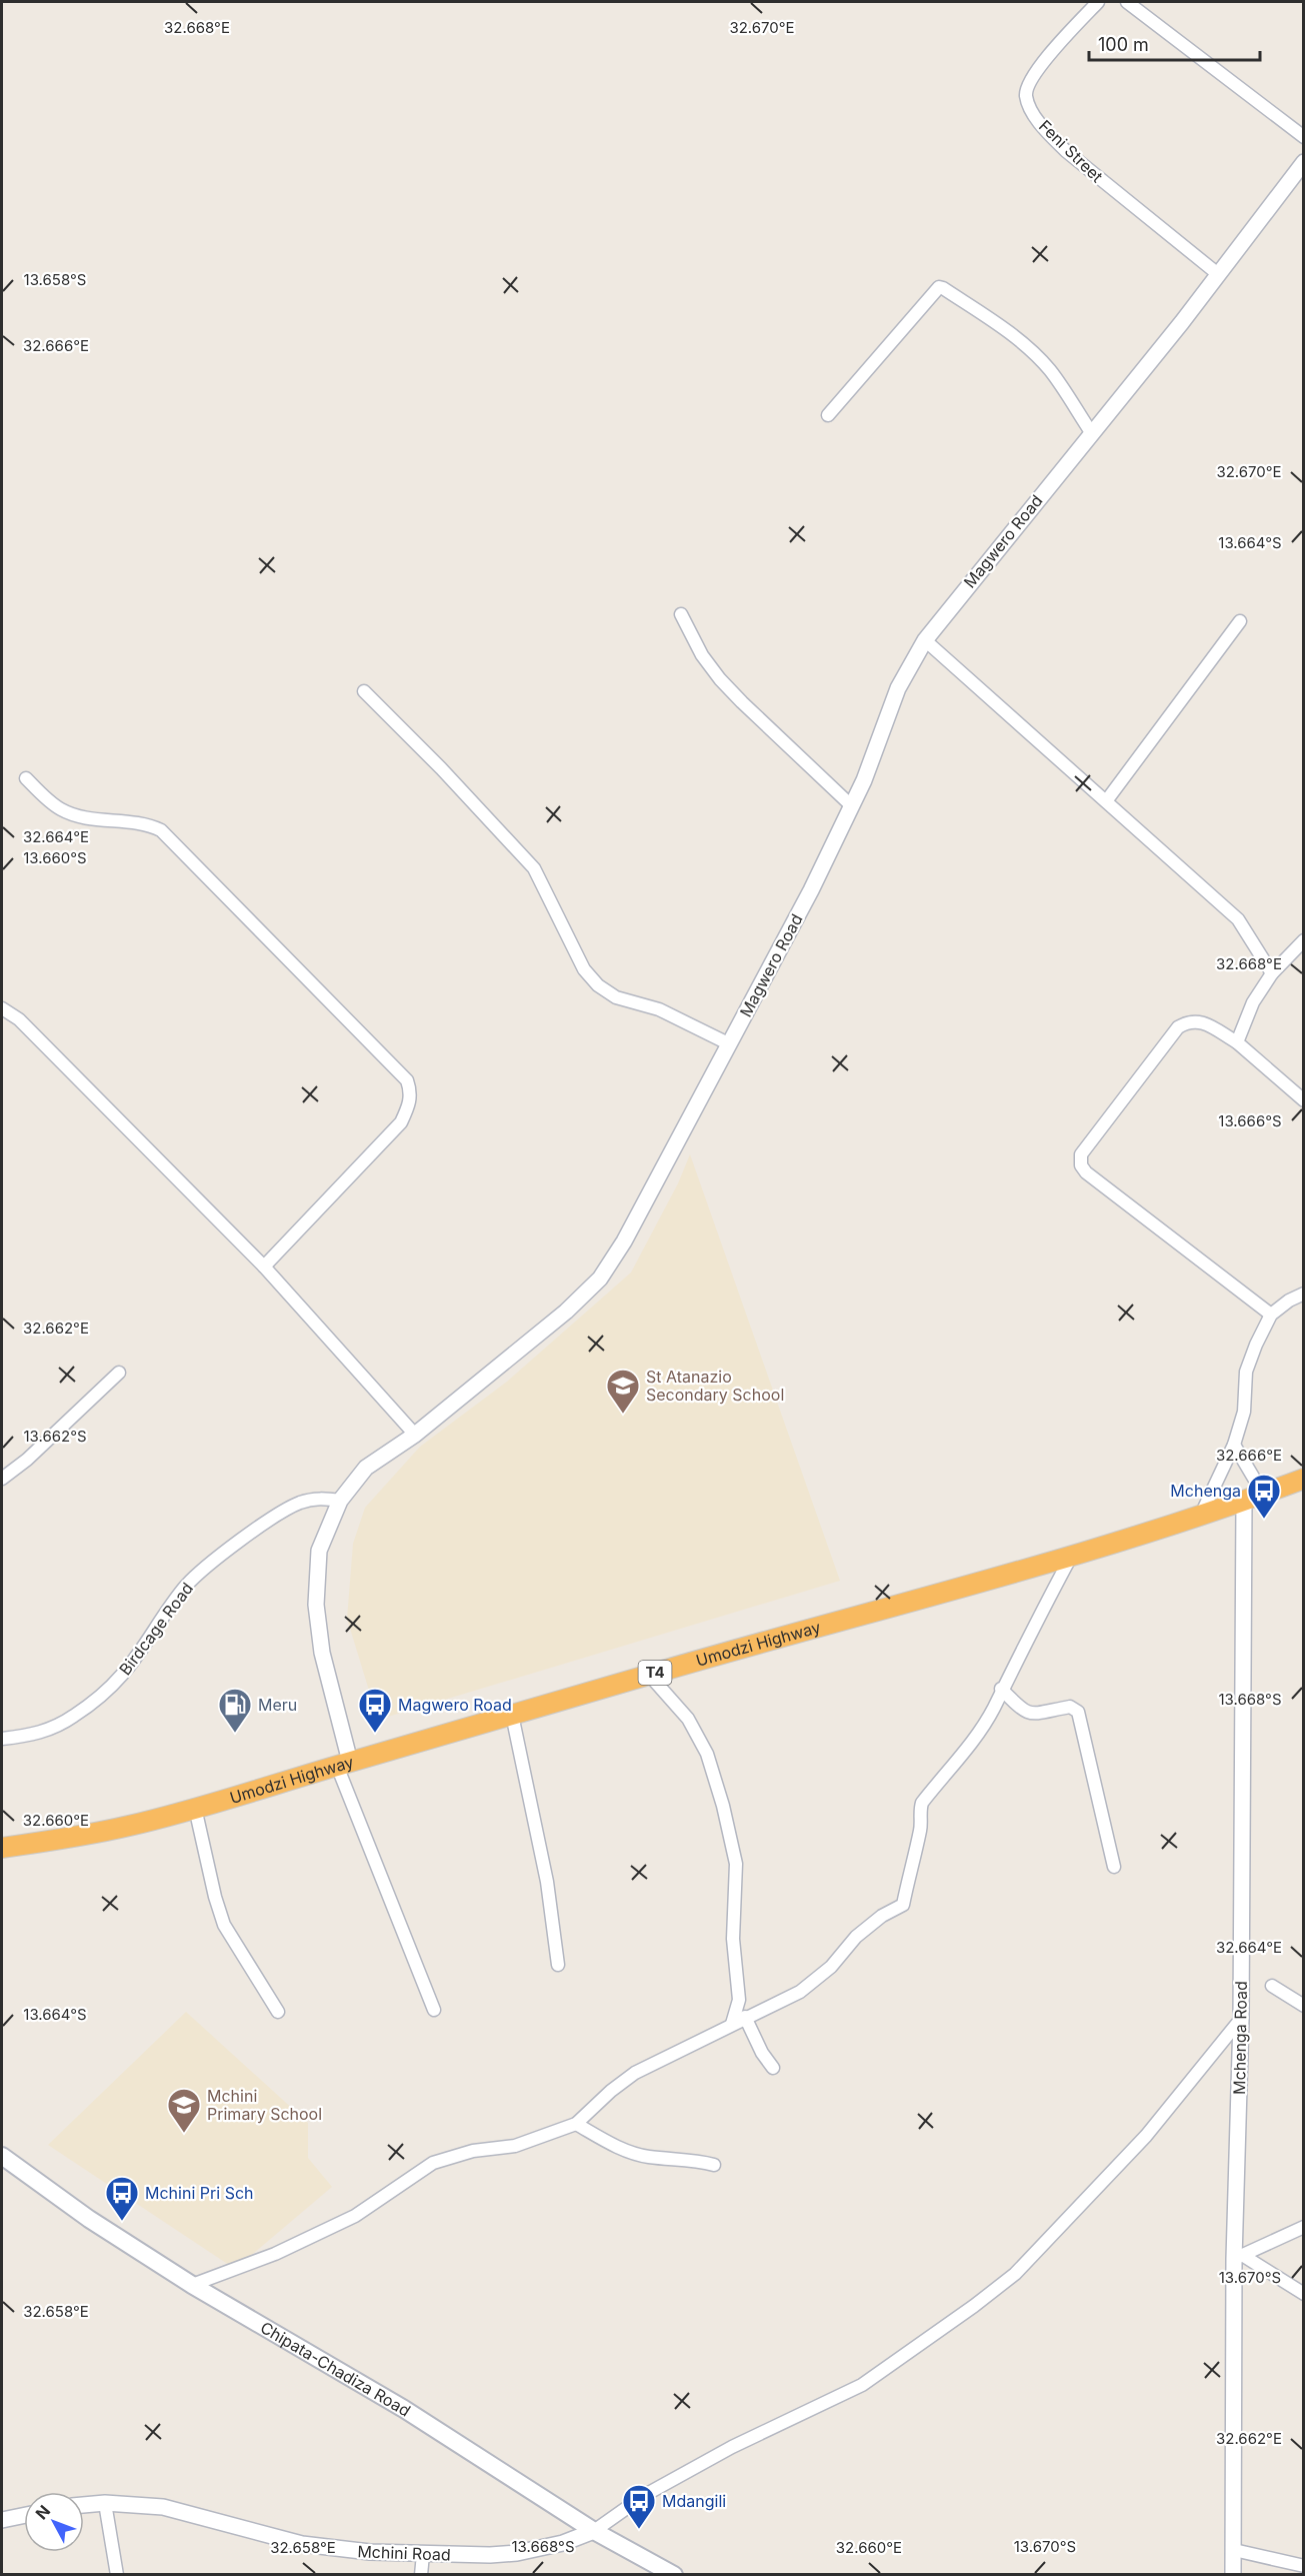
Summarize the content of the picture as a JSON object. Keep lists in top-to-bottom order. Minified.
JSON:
{"streets":{"highway":["Umodzi Highway","T4"],"main road":["Chipata-Chadiza Road"],"street":["Feni Street","Magwero Road","Birdcage Road","Mchenga Road","Mchini Road"]},"crossings":[["Feni Street","Magwero Road"],["Magwero Road","Birdcage Road"],["Magwero Road","Umodzi Highway"],["Umodzi Highway","Mchenga Road"],["Chipata-Chadiza Road","Mchini Road"]],"places":{"school or university":["St Atanazio Secondary School","Mchini Primary School"],"bus stop":["Mchenga","Magwero Road","Mchini Pri Sch","Mdangili"],"fuel station":["Meru"]},"scale_bar":"100 m","north":"top left","coordinates":["32.668°E","32.670°E","13.658°S","32.666°E","13.664°S","32.664°E","13.660°S","13.666°S","32.662°E","13.662°S","13.668°S","32.660°E","13.670°S","32.658°E"]}
